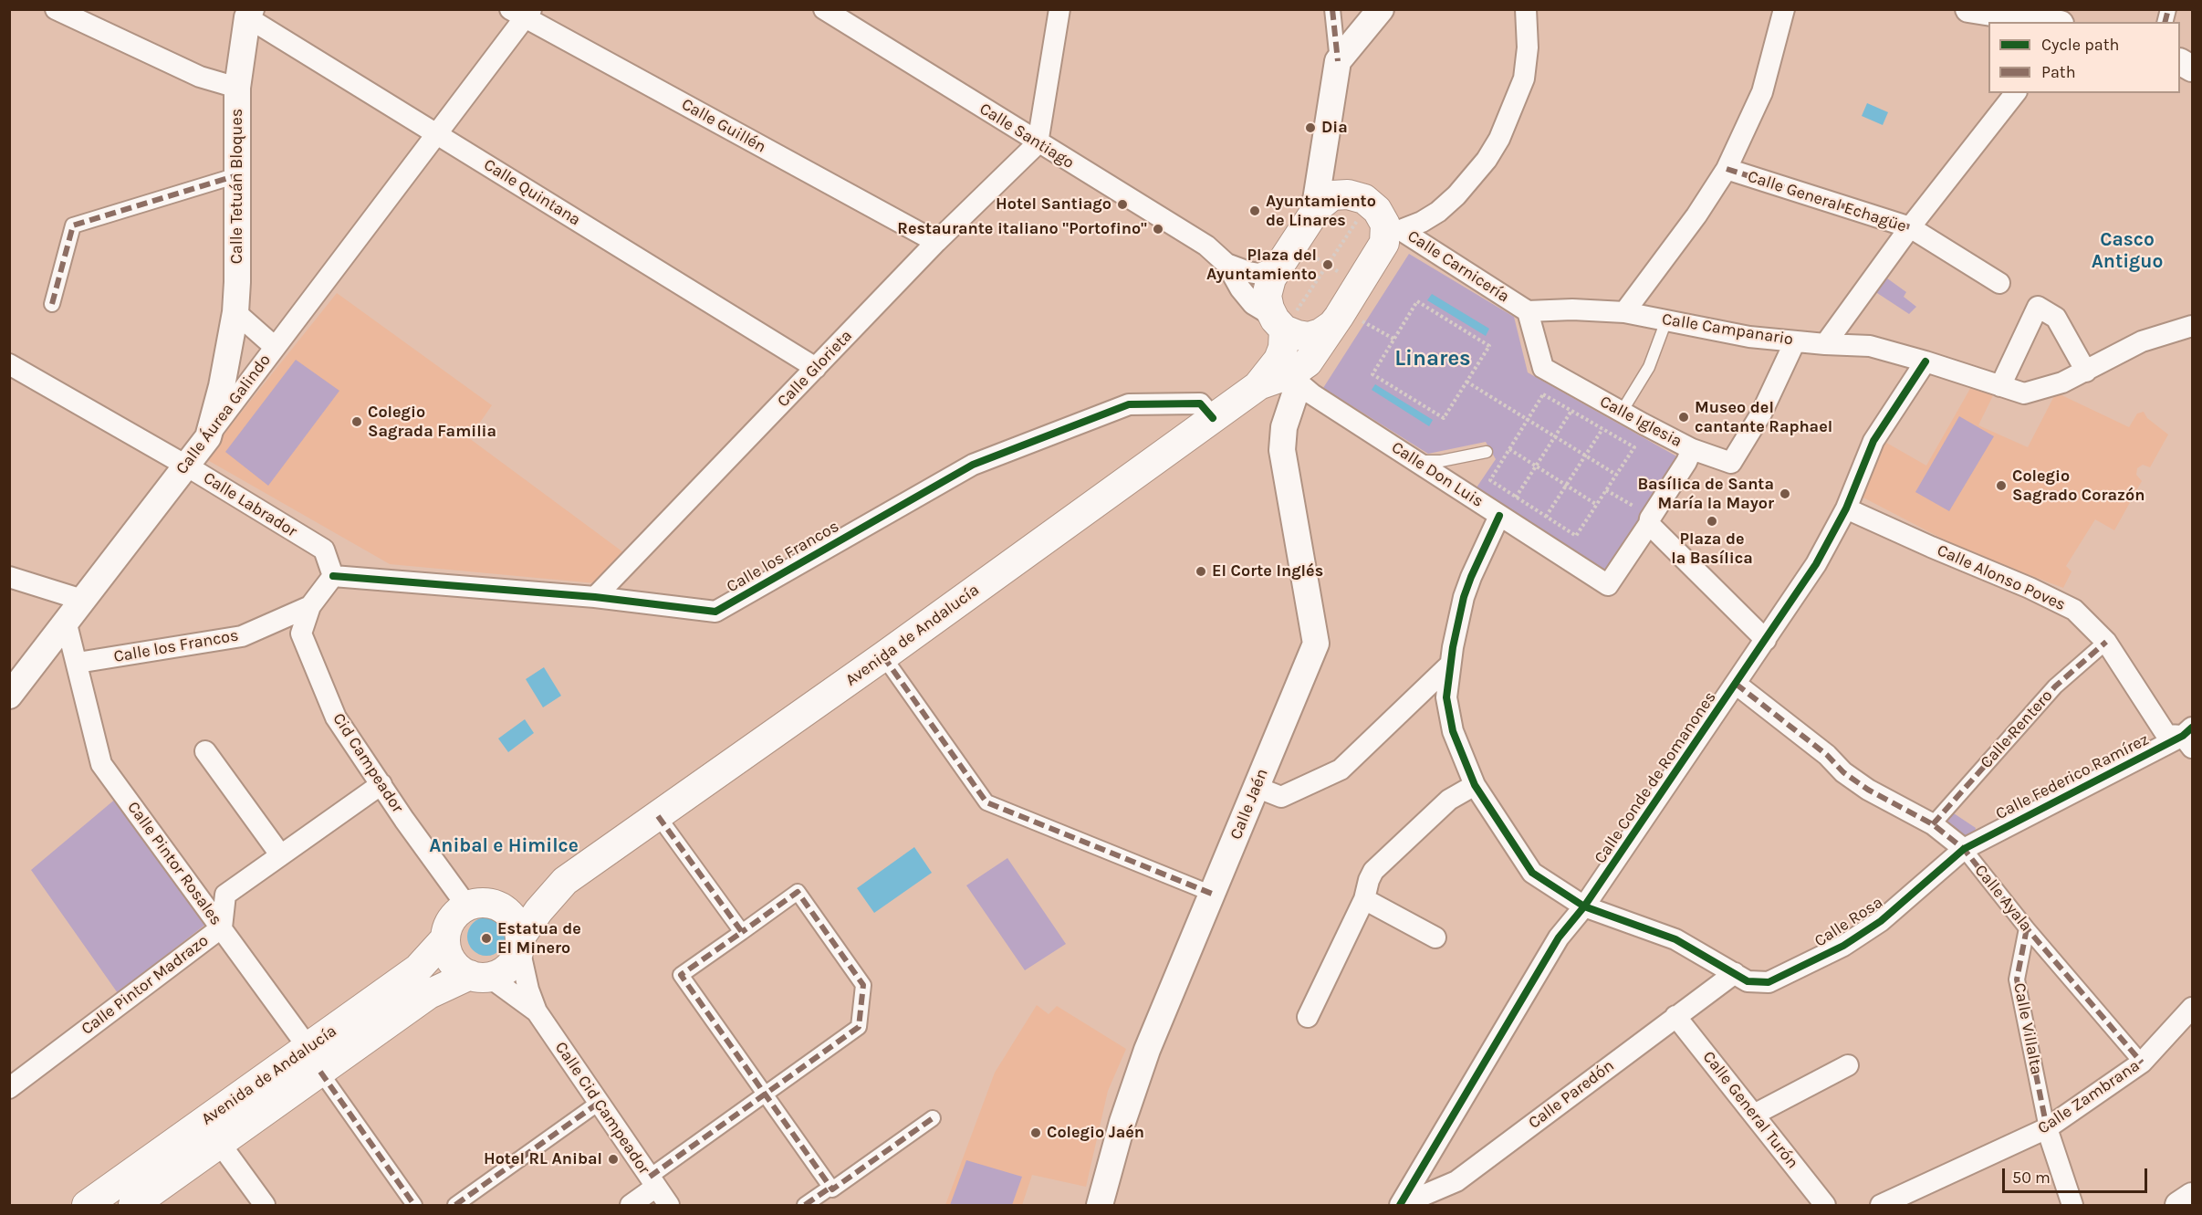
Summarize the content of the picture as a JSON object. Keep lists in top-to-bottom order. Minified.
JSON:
{"streets":{"main road":["Avenida de Andalucía"],"street":["Calle Guillén","Calle Santiago","Calle Tetuán Bloques","Calle Quintana","Calle General Echagüe","Calle Carnicería","Calle Campanario","Calle Glorieta","Calle Áurea Galindo","Calle Iglesia","Calle Don Luis","Calle Labrador","Calle los Francos","Calle Alonso Poves","Calle Rentero","Cid Campeador","Calle Federico Ramírez","Calle Conde de Romanones","Calle Jaén","Calle Pintor Rosales","Calle Ayala","Calle Rosa","Calle Pintor Madrazo","Calle Villalta","Calle Paredón","Calle Zambrana","Calle Cid Campeador","Calle General Turón"]},"crossings":[["Calle Guillén","Calle Glorieta"],["Calle Guillén","Calle Áurea Galindo"],["Calle Santiago","Calle Glorieta"],["Calle Tetuán Bloques","Calle Quintana"],["Calle Tetuán Bloques","Calle Áurea Galindo"],["Calle Quintana","Calle Glorieta"],["Calle Quintana","Calle Áurea Galindo"],["Calle Carnicería","Calle Campanario"],["Calle Carnicería","Calle Iglesia"],["Calle Campanario","Calle Iglesia"],["Calle Campanario","Calle Conde de Romanones"],["Calle Glorieta","Calle los Francos"],["Calle Áurea Galindo","Calle Labrador"],["Calle Áurea Galindo","Calle Pintor Rosales"],["Calle Iglesia","Calle Don Luis"],["Calle Don Luis","Calle Jaén"],["Calle Don Luis","Calle Rosa"],["Calle Labrador","Calle los Francos"],["Calle los Francos","Avenida de Andalucía"],["Calle los Francos","Cid Campeador"],["Calle los Francos","Calle Pintor Rosales"],["Calle Alonso Poves","Calle Rentero"],["Calle Alonso Poves","Calle Federico Ramírez"],["Calle Alonso Poves","Calle Conde de Romanones"],["Avenida de Andalucía","Cid Campeador"],["Avenida de Andalucía","Calle Pintor Rosales"],["Avenida de Andalucía","Calle Cid Campeador"],["Calle Rentero","Calle Ayala"],["Cid Campeador","Calle Pintor Madrazo"],["Cid Campeador","Calle Cid Campeador"],["Calle Federico Ramírez","Calle Ayala"],["Calle Federico Ramírez","Calle Rosa"],["Calle Conde de Romanones","Calle Ayala"],["Calle Conde de Romanones","Calle Rosa"],["Calle Conde de Romanones","Calle Paredón"],["Calle Pintor Rosales","Calle Pintor Madrazo"],["Calle Ayala","Calle Rosa"],["Calle Ayala","Calle Villalta"],["Calle Ayala","Calle Zambrana"],["Calle Rosa","Calle Paredón"],["Calle Villalta","Calle Zambrana"],["Calle Paredón","Calle General Turón"]],"districts":["Casco Antiguo","Linares","Anibal e Himilce"],"places":["Dia","Hotel Santiago","Ayuntamiento de Linares","Restaurante italiano \"Portofino\"","Plaza del Ayuntamiento","Museo del cantante Raphael","Colegio Sagrada Familia","Colegio Sagrado Corazón","Basílica de Santa María la Mayor","Plaza de la Basílica","El Corte Inglés","Estatua de El Minero","Colegio Jaén","Hotel RL Anibal"],"legend":["Cycle path","Path"],"scale_bar":"50 m"}
